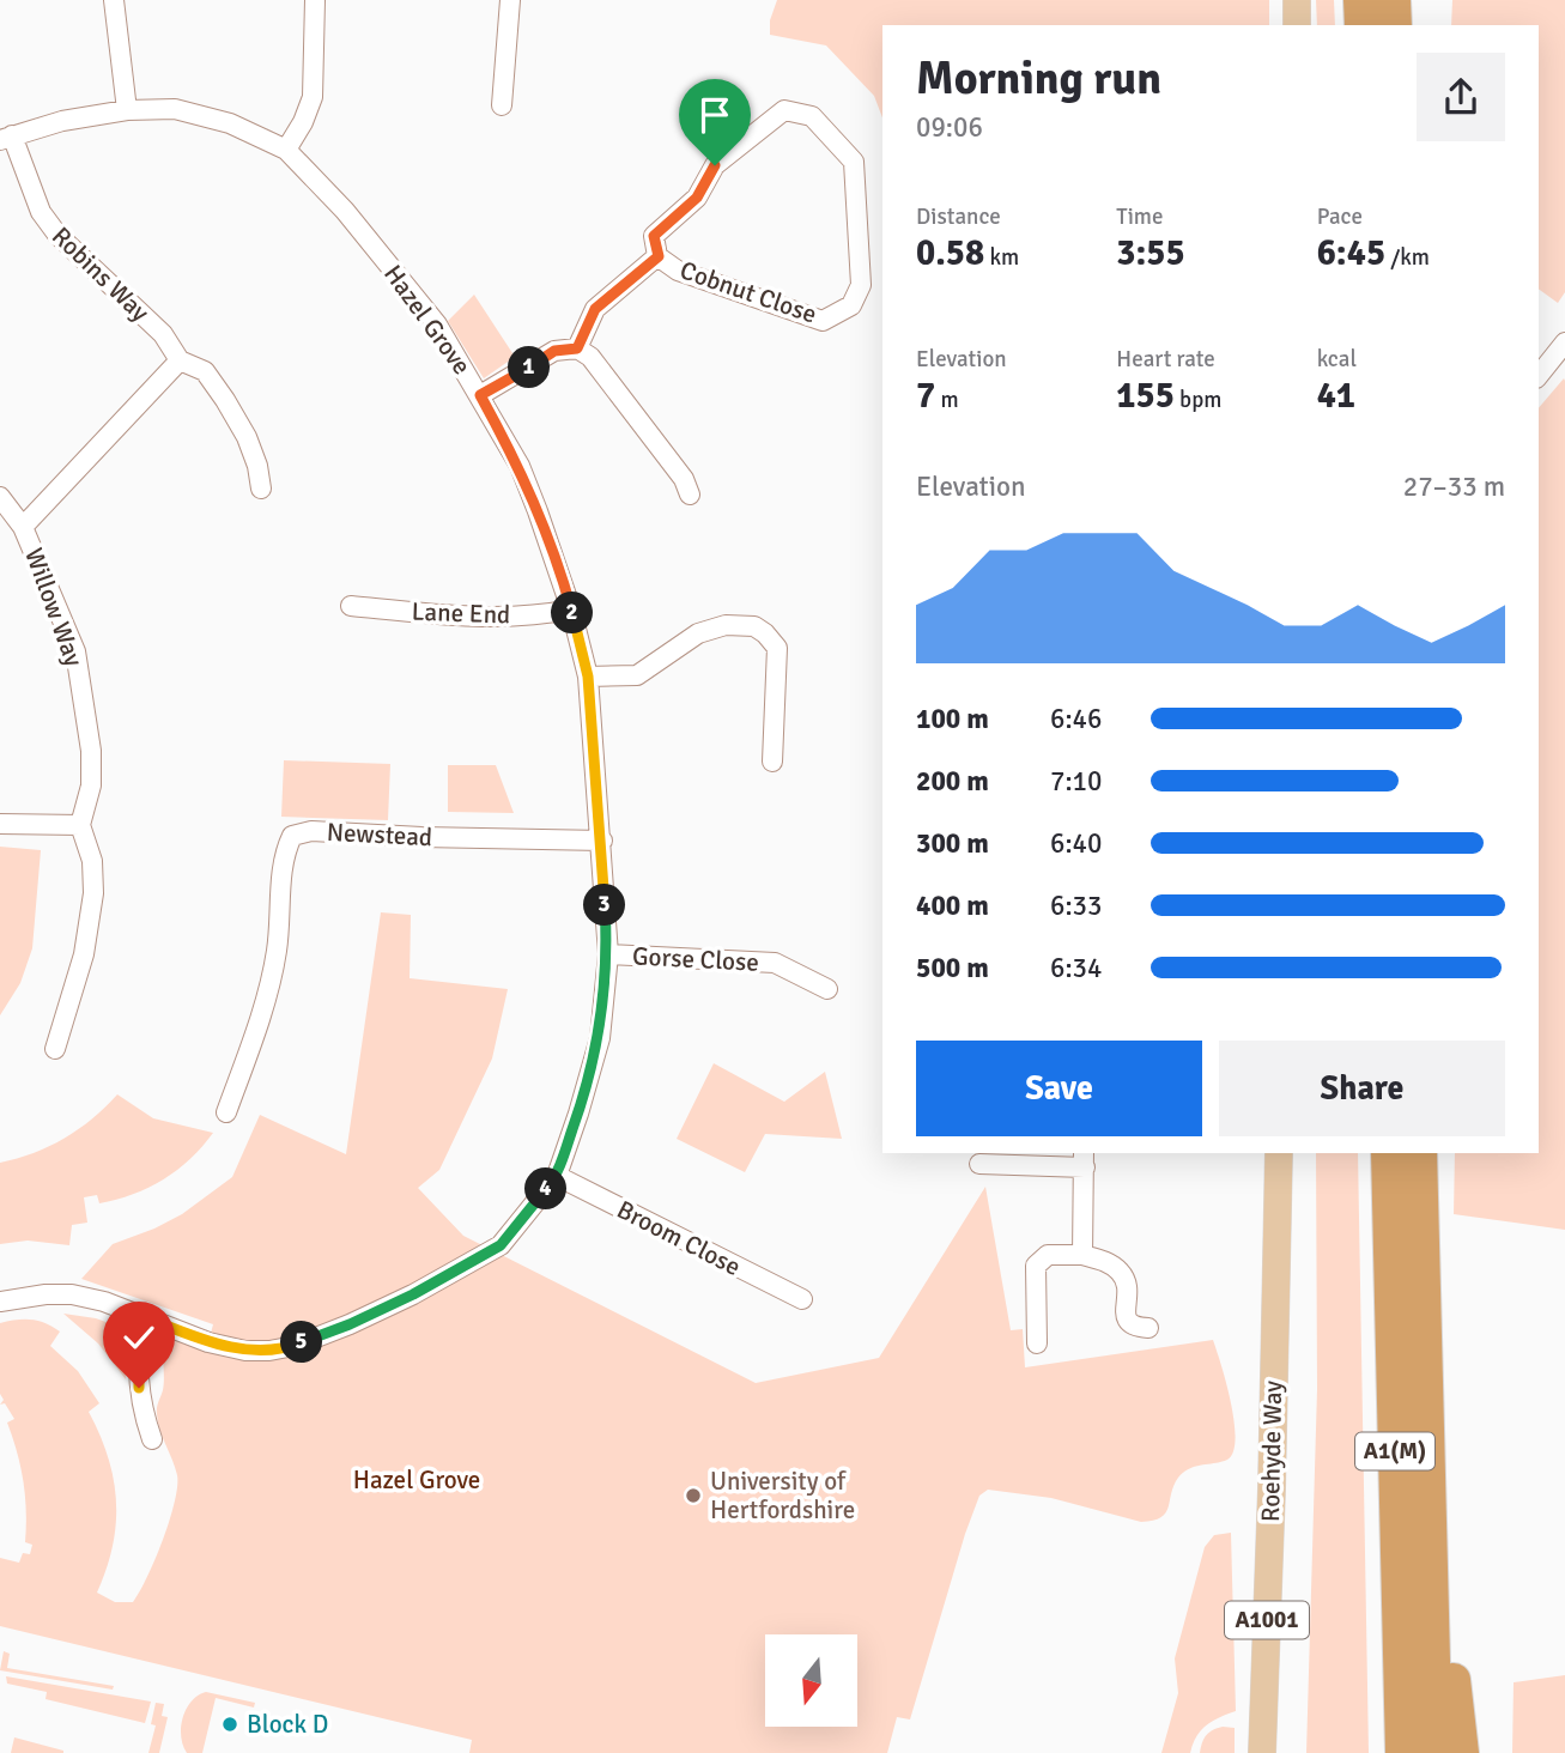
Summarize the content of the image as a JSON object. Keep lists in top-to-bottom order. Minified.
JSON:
{"streets":{"highway":["A1(M)"],"main road":["Roehyde Way","A1001"],"street":["Robins Way","Cobnut Close","Hazel Grove","Willow Way","Lane End","Newstead","Gorse Close","Broom Close"]},"crossings":[["Robins Way","Hazel Grove"],["Hazel Grove","Lane End"],["Hazel Grove","Newstead"],["Hazel Grove","Gorse Close"],["Hazel Grove","Broom Close"]],"parks":["Hazel Grove"],"places":["University of Hertfordshire","Block D"],"north":"bottom","page":{"heading":["Morning run","09:06"],"stats":[["Distance","0.58 km"],["Time","3:55"],["Pace","6:45 /km"],["Elevation","7 m"],["Heart rate","155 bpm"],["kcal","41"]],"pins":["1","2","3","4","5"],"chart":["Elevation","27–33 m"],"list":[{"name":"100 m","note":"6:46"},{"name":"200 m","note":"7:10"},{"name":"300 m","note":"6:40"},{"name":"400 m","note":"6:33"},{"name":"500 m","note":"6:34"}],"buttons":["Save","Share"]}}
